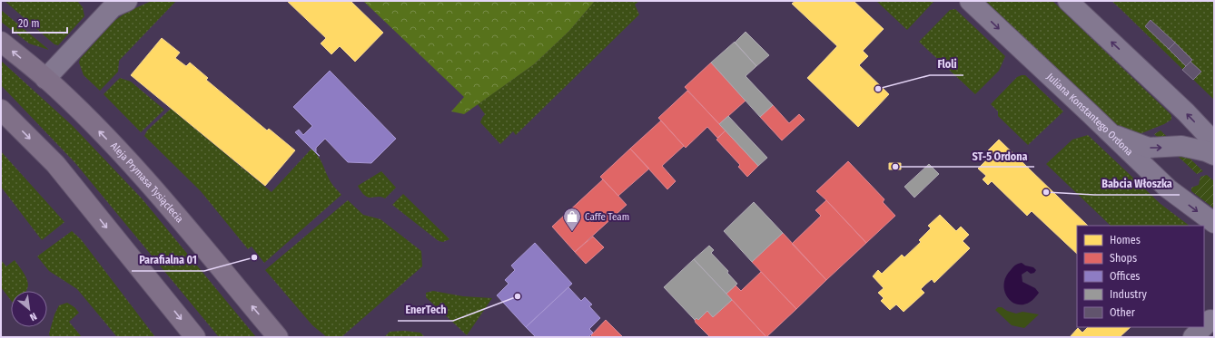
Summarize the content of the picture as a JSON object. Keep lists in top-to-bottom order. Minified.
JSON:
{"streets":{"main road":["Aleja Prymasa Tysiąclecia"],"street":["Juliana Konstantego Ordona"]},"places":{"other":["Floli","ST-5 Ordona","Babcia Włoszka","Parafialna 01","EnerTech"],"shop":["Caffe Team"]},"legend":["Homes","Shops","Offices","Industry","Other"],"scale_bar":"20 m","north":"bottom right"}
